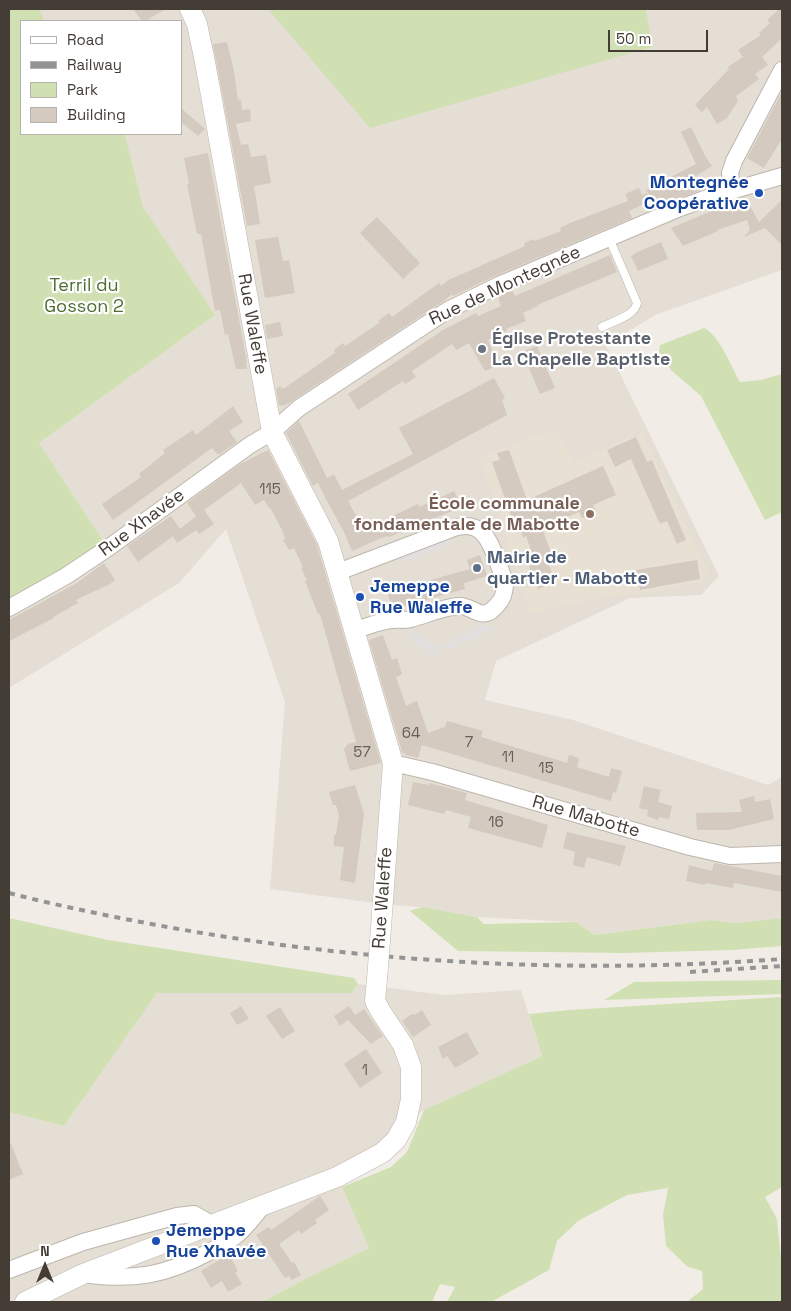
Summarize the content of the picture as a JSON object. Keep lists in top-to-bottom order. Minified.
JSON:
{"streets":{"street":["Rue de Montegnée","Rue Waleffe","Rue Xhavée","Rue Mabotte"]},"crossings":[["Rue de Montegnée","Rue Waleffe"],["Rue de Montegnée","Rue Xhavée"],["Rue Waleffe","Rue Xhavée"],["Rue Waleffe","Rue Mabotte"]],"parks":["Terril du Gosson 2"],"places":["Montegnée Coopérative","Église Protestante La Chapelle Baptiste","École communale fondamentale de Mabotte","Mairie de quartier - Mabotte","Jemeppe Rue Waleffe","Jemeppe Rue Xhavée"],"house_numbers":["115","64","7","57","11","15","16","1"],"legend":["Road","Railway","Park","Building"],"scale_bar":"50 m","north":"top"}
